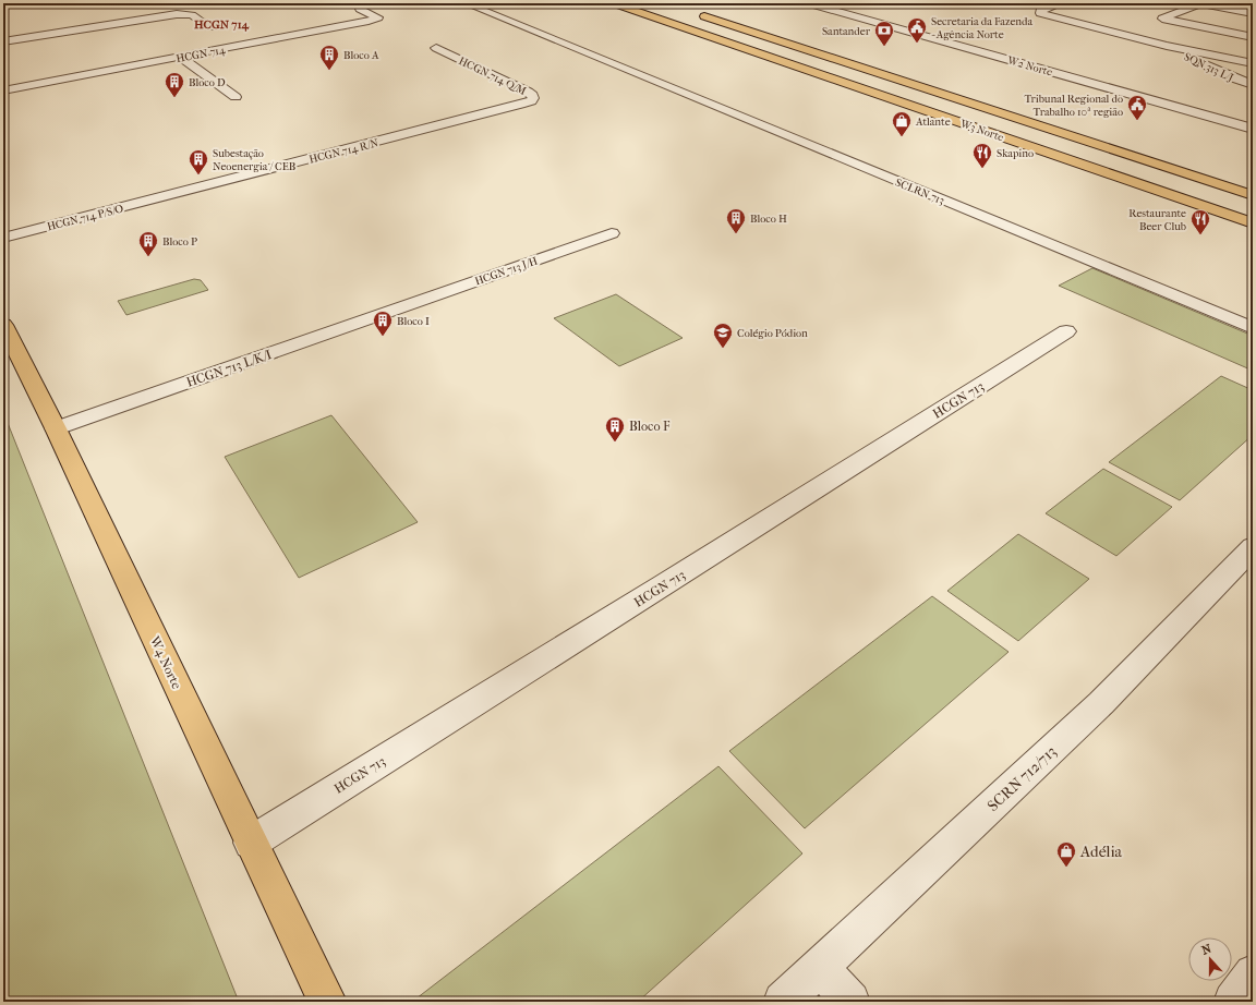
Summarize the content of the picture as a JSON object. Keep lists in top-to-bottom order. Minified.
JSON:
{"streets":{"main road":["W3 Norte","W4 Norte"],"street":["HCGN 714","W2 Norte","SQN 313 L/J","HCGN 714 Q/M","HCGN 714 R/N","SCLRN 713","HCGN 714 P/S/O","HCGN 713 J/H","HCGN 713 L/K/I","HCGN 713","SCRN 712/713"]},"crossings":[["HCGN 714 Q/M","HCGN 714 R/N"],["HCGN 714 R/N","HCGN 714 P/S/O"],["HCGN 713 J/H","HCGN 713 L/K/I"],["HCGN 713 L/K/I","W4 Norte"],["HCGN 713","W4 Norte"]],"districts":["HCGN 714"],"places":{"public building":["Secretaria da Fazenda - Agência Norte","Tribunal Regional do Trabalho 10ª região"],"bank":["Santander"],"building":["Bloco A","Bloco D","Subestação Neoenergia / CEB","Bloco H","Bloco P","Bloco I","Bloco F"],"shop":["Atlante","Adélia"],"restaurant":["Skapino","Restaurante Beer Club"],"school or university":["Colégio Pódion"]},"north":"top"}
